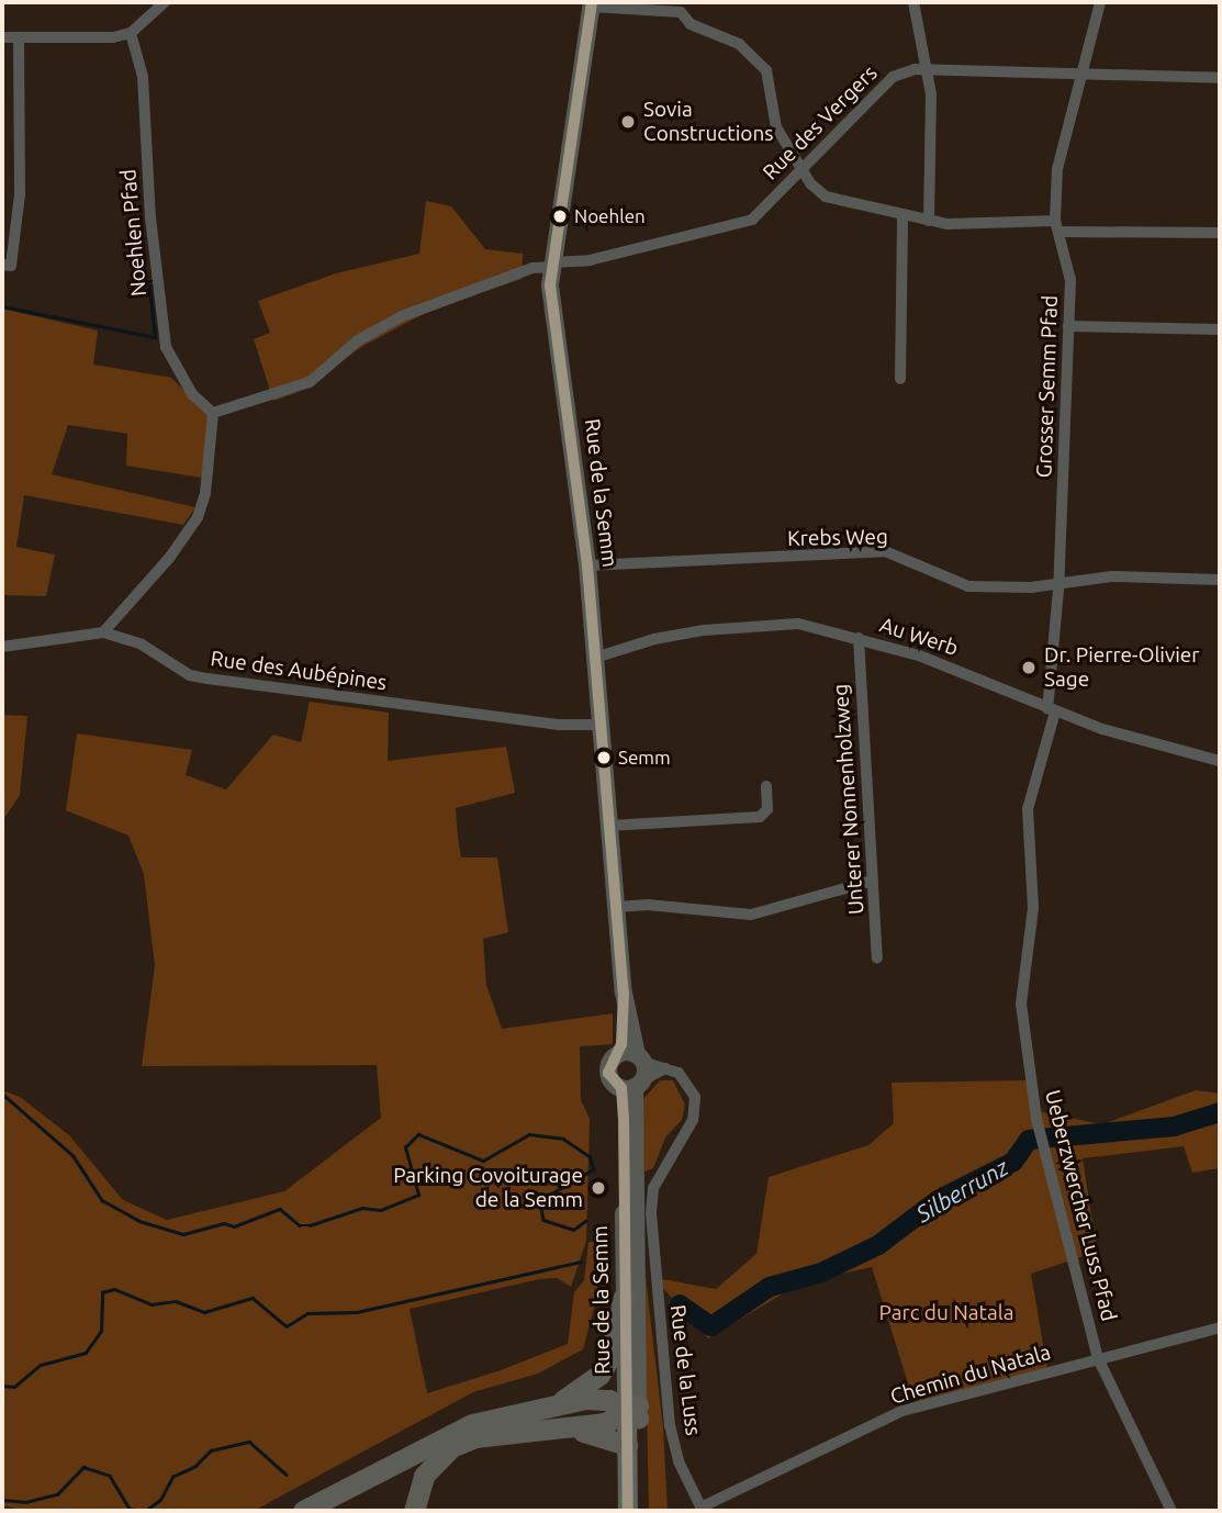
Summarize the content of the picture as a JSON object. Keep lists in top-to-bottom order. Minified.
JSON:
{"streets":{"main road":["Rue de la Semm"],"street":["Rue des Vergers","Noehlen Pfad","Grosser Semm Pfad","Krebs Weg","Au Werb","Rue des Aubépines","Unterer Nonnenholzweg","Ueberzwercher Luss Pfad","Rue de la Luss","Chemin du Natala"]},"crossings":[["Rue des Vergers","Noehlen Pfad"],["Rue des Vergers","Grosser Semm Pfad"],["Rue des Vergers","Rue de la Semm"],["Grosser Semm Pfad","Krebs Weg"],["Grosser Semm Pfad","Au Werb"],["Grosser Semm Pfad","Ueberzwercher Luss Pfad"],["Rue de la Semm","Krebs Weg"],["Rue de la Semm","Au Werb"],["Rue de la Semm","Rue des Aubépines"],["Rue de la Semm","Rue de la Luss"],["Au Werb","Unterer Nonnenholzweg"],["Au Werb","Ueberzwercher Luss Pfad"],["Ueberzwercher Luss Pfad","Chemin du Natala"],["Rue de la Luss","Chemin du Natala"]],"water":["Silberrunz"],"parks":["Parc du Natala"],"places":["Sovia Constructions","Noehlen","Dr. Pierre-Olivier Sage","Semm","Parking Covoiturage de la Semm"]}
